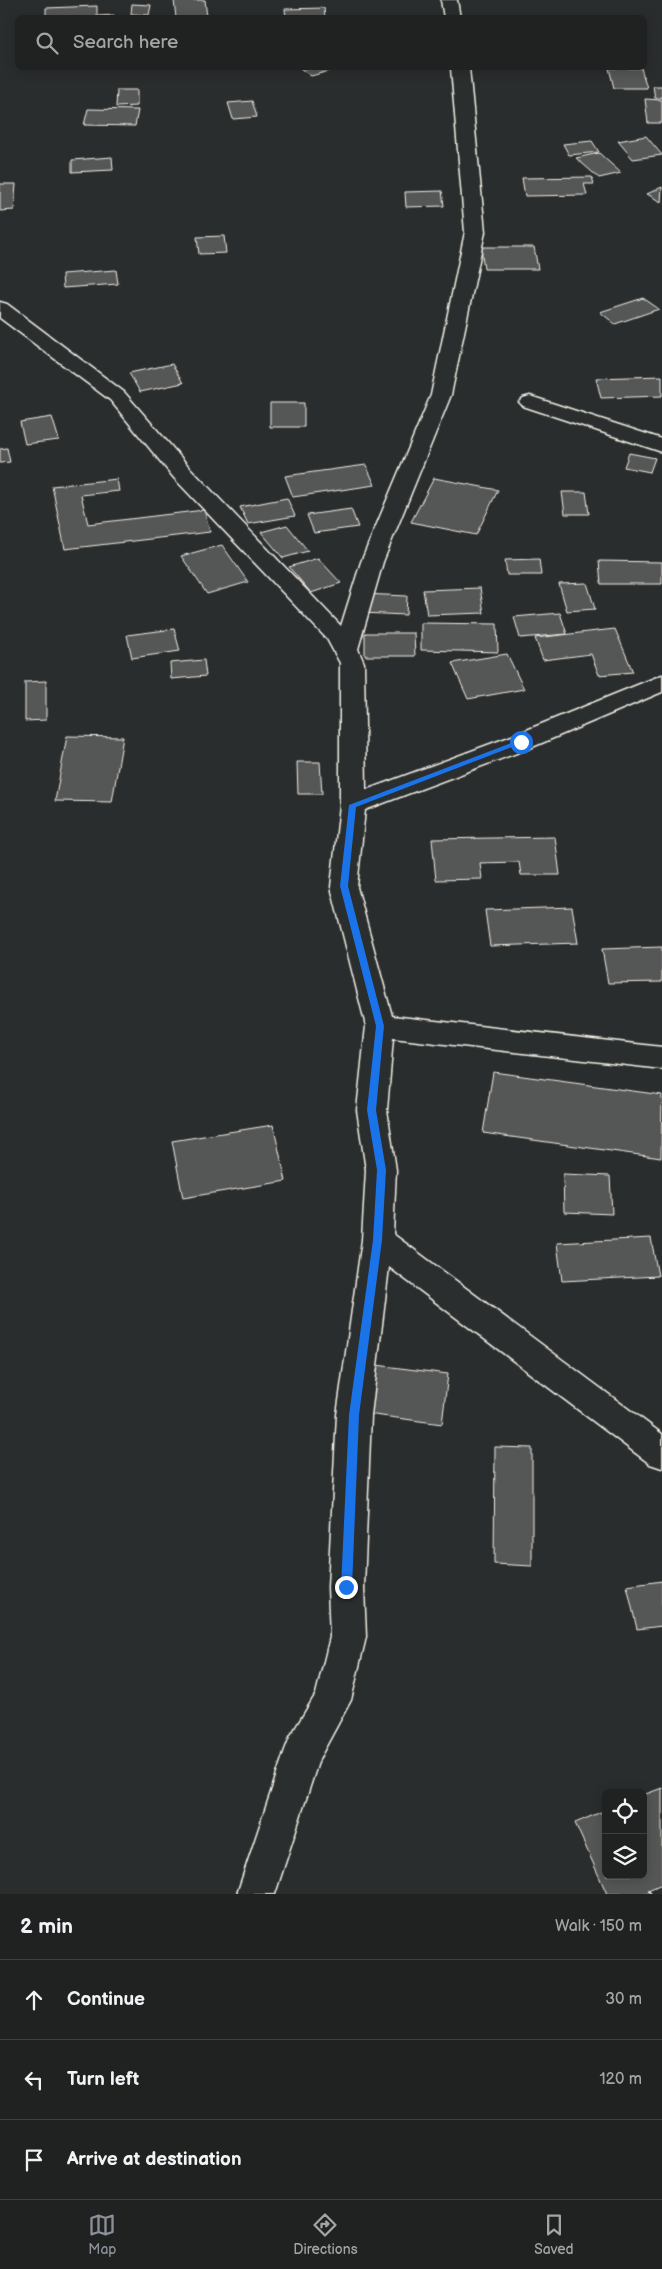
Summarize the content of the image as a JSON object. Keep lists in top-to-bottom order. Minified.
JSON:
{"page":{"search":"Search here","heading":["2 min","Walk · 150 m"],"list":[["Continue","30 m"],["Turn left","120 m"],"Arrive at destination"],"nav":["Map","Directions","Saved"]}}
